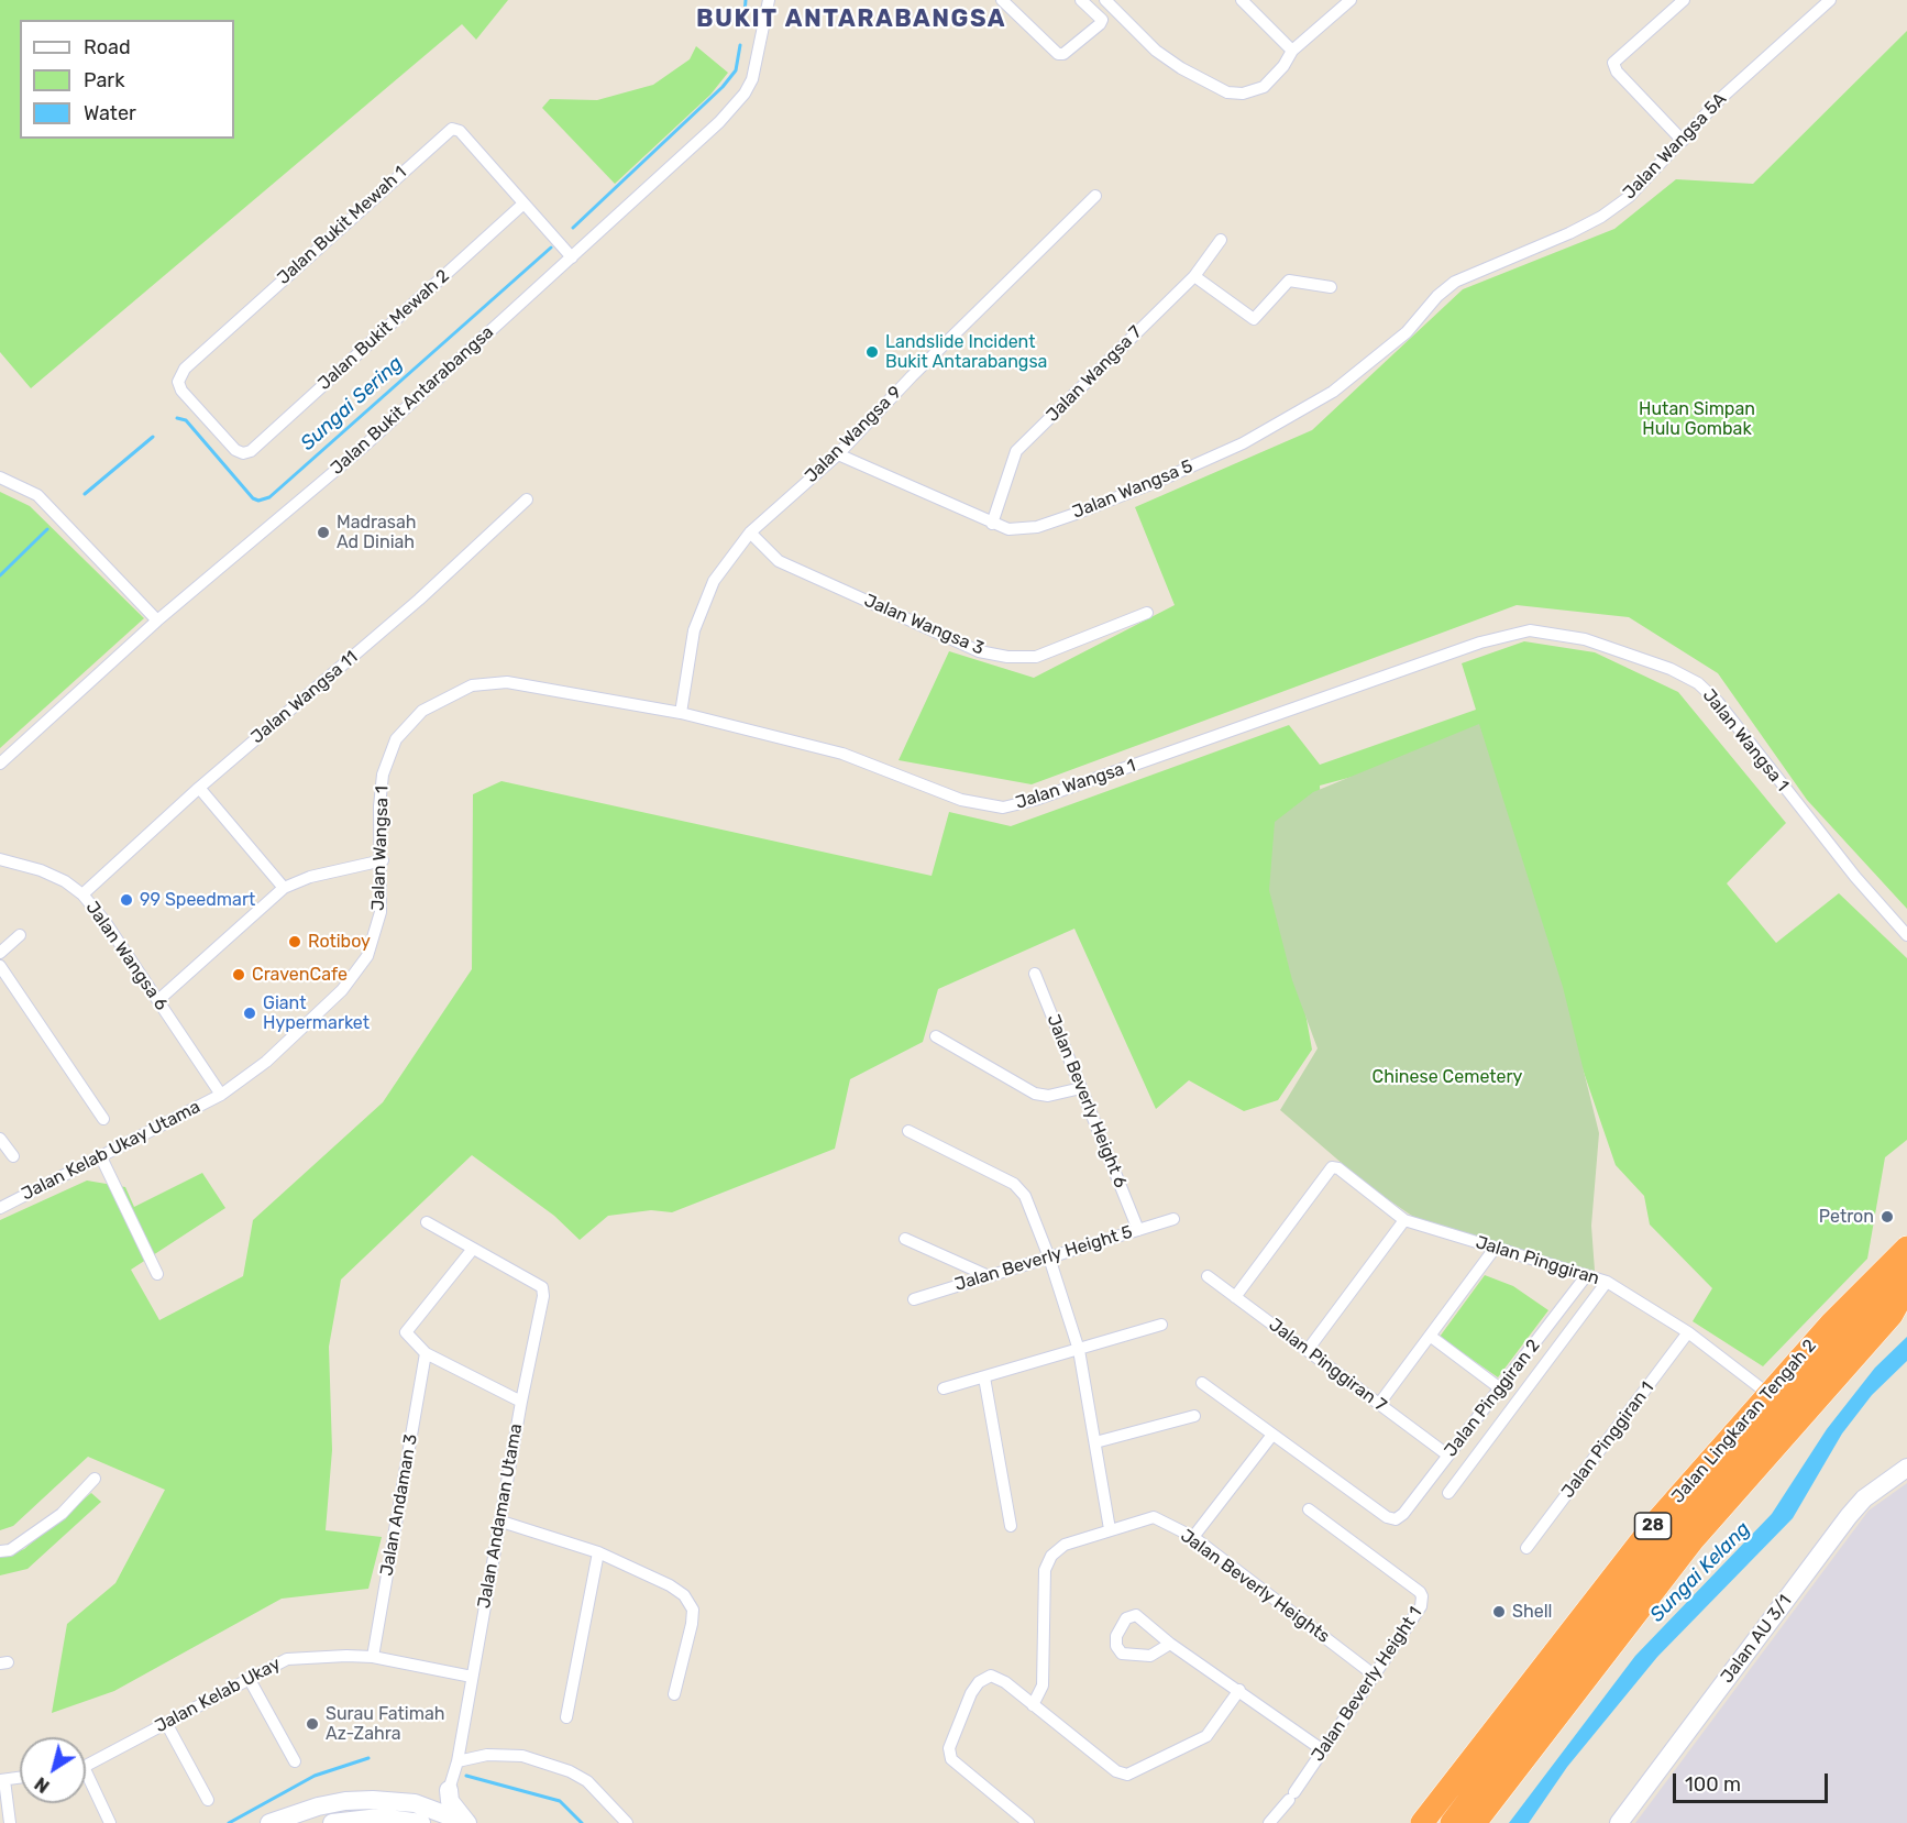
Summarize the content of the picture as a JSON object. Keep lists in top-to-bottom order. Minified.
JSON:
{"streets":{"highway":["Jalan Lingkaran Tengah 2","28"],"main road":["Jalan AU 3/1"],"street":["Jalan Wangsa 5A","Jalan Bukit Mewah 1","Jalan Bukit Mewah 2","Jalan Wangsa 7","Jalan Bukit Antarabangsa","Jalan Wangsa 9","Jalan Wangsa 5","Jalan Wangsa 3","Jalan Wangsa 11","Jalan Wangsa 1","Jalan Wangsa 6","Jalan Beverly Height 6","Jalan Kelab Ukay Utama","Jalan Beverly Height 5","Jalan Pinggiran","Jalan Pinggiran 7","Jalan Pinggiran 2","Jalan Pinggiran 1","Jalan Andaman 3","Jalan Andaman Utama","Jalan Beverly Heights","Jalan Beverly Height 1","Jalan Kelab Ukay"]},"crossings":[["Jalan Wangsa 5A","Jalan Wangsa 5"],["Jalan Bukit Mewah 1","Jalan Bukit Mewah 2"],["Jalan Bukit Mewah 1","Jalan Bukit Antarabangsa"],["Jalan Wangsa 7","Jalan Wangsa 5"],["Jalan Wangsa 9","Jalan Wangsa 5"],["Jalan Wangsa 9","Jalan Wangsa 3"],["Jalan Wangsa 9","Jalan Wangsa 1"],["Jalan Wangsa 11","Jalan Wangsa 6"],["Jalan Wangsa 1","Jalan Wangsa 6"],["Jalan Wangsa 1","Jalan Kelab Ukay Utama"],["Jalan Wangsa 6","Jalan Kelab Ukay Utama"],["Jalan Beverly Height 6","Jalan Beverly Height 5"],["Jalan Pinggiran","Jalan Pinggiran 7"],["Jalan Pinggiran","Jalan Pinggiran 2"],["Jalan Pinggiran","Jalan Lingkaran Tengah 2"],["Jalan Pinggiran","Jalan Pinggiran 1"],["Jalan Pinggiran 7","Jalan Pinggiran 2"],["Jalan Andaman 3","Jalan Andaman Utama"],["Jalan Andaman 3","Jalan Kelab Ukay"],["Jalan Andaman Utama","Jalan Kelab Ukay"],["Jalan Beverly Heights","Jalan Beverly Height 1"]],"districts":["BUKIT ANTARABANGSA"],"water":["Sungai Sering","Sungai Kelang"],"parks":["Hutan Simpan Hulu Gombak","Chinese Cemetery"],"places":["Landslide Incident Bukit Antarabangsa","Madrasah Ad Diniah","99 Speedmart","Rotiboy","CravenCafe","Giant Hypermarket","Petron","Shell","Surau Fatimah Az-Zahra"],"legend":["Road","Park","Water"],"scale_bar":"100 m","north":"bottom left"}
